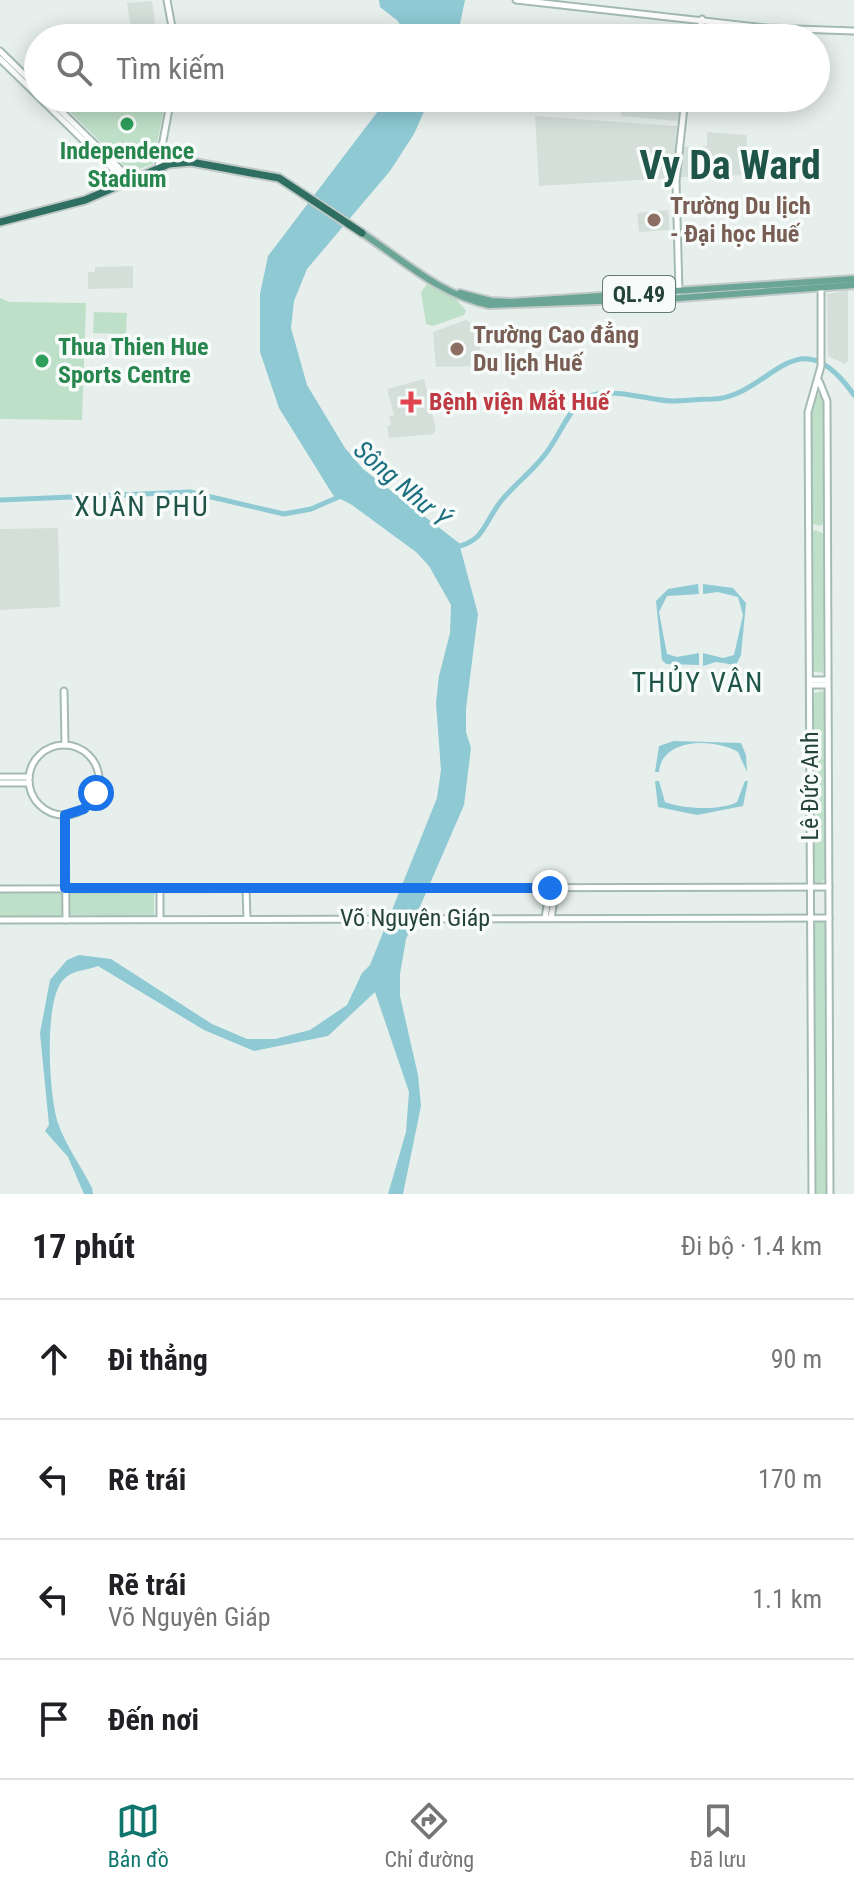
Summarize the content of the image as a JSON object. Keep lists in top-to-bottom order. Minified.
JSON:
{"streets":{"highway":["QL.49"],"street":["Lê Đức Anh","Võ Nguyên Giáp"]},"crossings":[["QL.49","Lê Đức Anh"],["Lê Đức Anh","Võ Nguyên Giáp"]],"districts":["Vy Da Ward","XUÂN PHÚ","THỦY VÂN"],"water":["Sông Như Ý"],"places":{"other":["Independence Stadium","Trường Du lịch - Đại học Huế","Trường Cao đẳng Du lịch Huế","Thua Thien Hue Sports Centre"],"health":["Bệnh viện Mắt Huế"]},"page":{"search":"Tìm kiếm","heading":["17 phút","Đi bộ · 1.4 km"],"list":[["Đi thẳng","90 m"],["Rẽ trái","170 m"],["Rẽ trái","Võ Nguyên Giáp","1.1 km"],"Đến nơi"],"nav":["Bản đồ","Chỉ đường","Đã lưu"]}}
